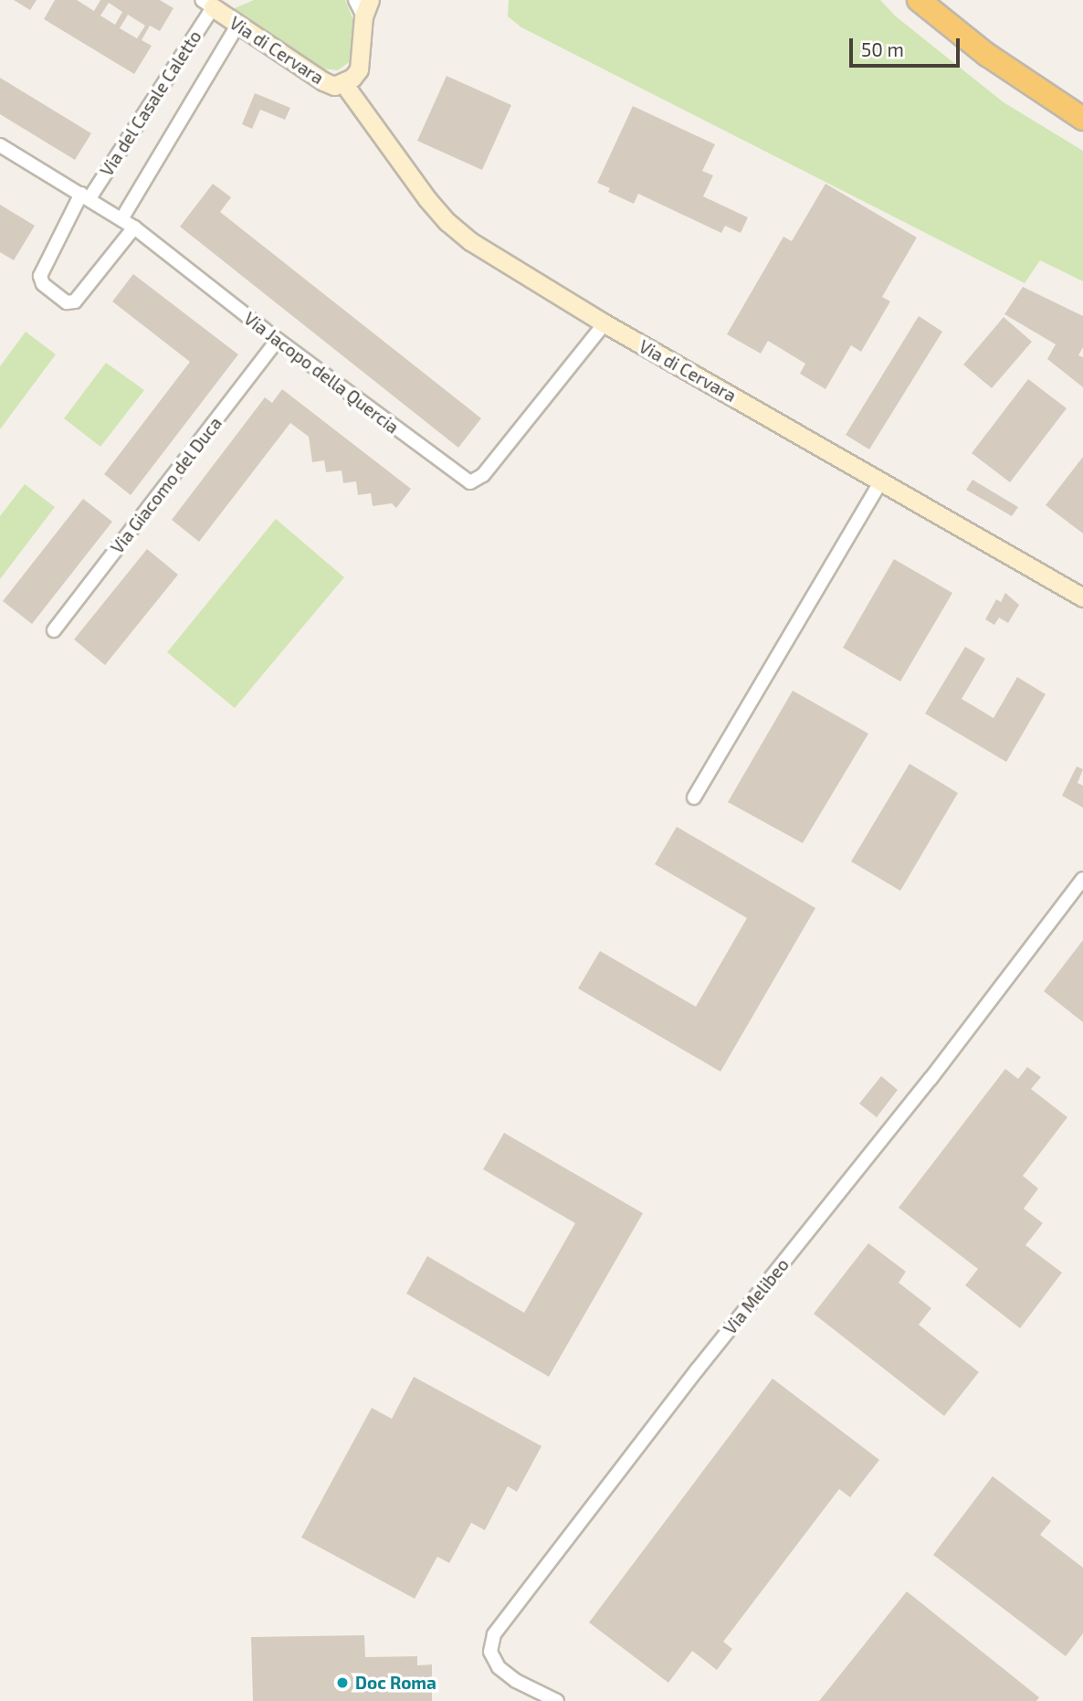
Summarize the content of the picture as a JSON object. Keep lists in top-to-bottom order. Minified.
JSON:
{"streets":{"street":["Via di Cervara","Via del Casale Caletto","Via Jacopo della Quercia","Via Giacomo del Duca","Via Melibeo"]},"crossings":[["Via di Cervara","Via del Casale Caletto"],["Via di Cervara","Via Jacopo della Quercia"],["Via del Casale Caletto","Via Jacopo della Quercia"],["Via Jacopo della Quercia","Via Giacomo del Duca"]],"places":["Doc Roma"],"scale_bar":"50 m"}
